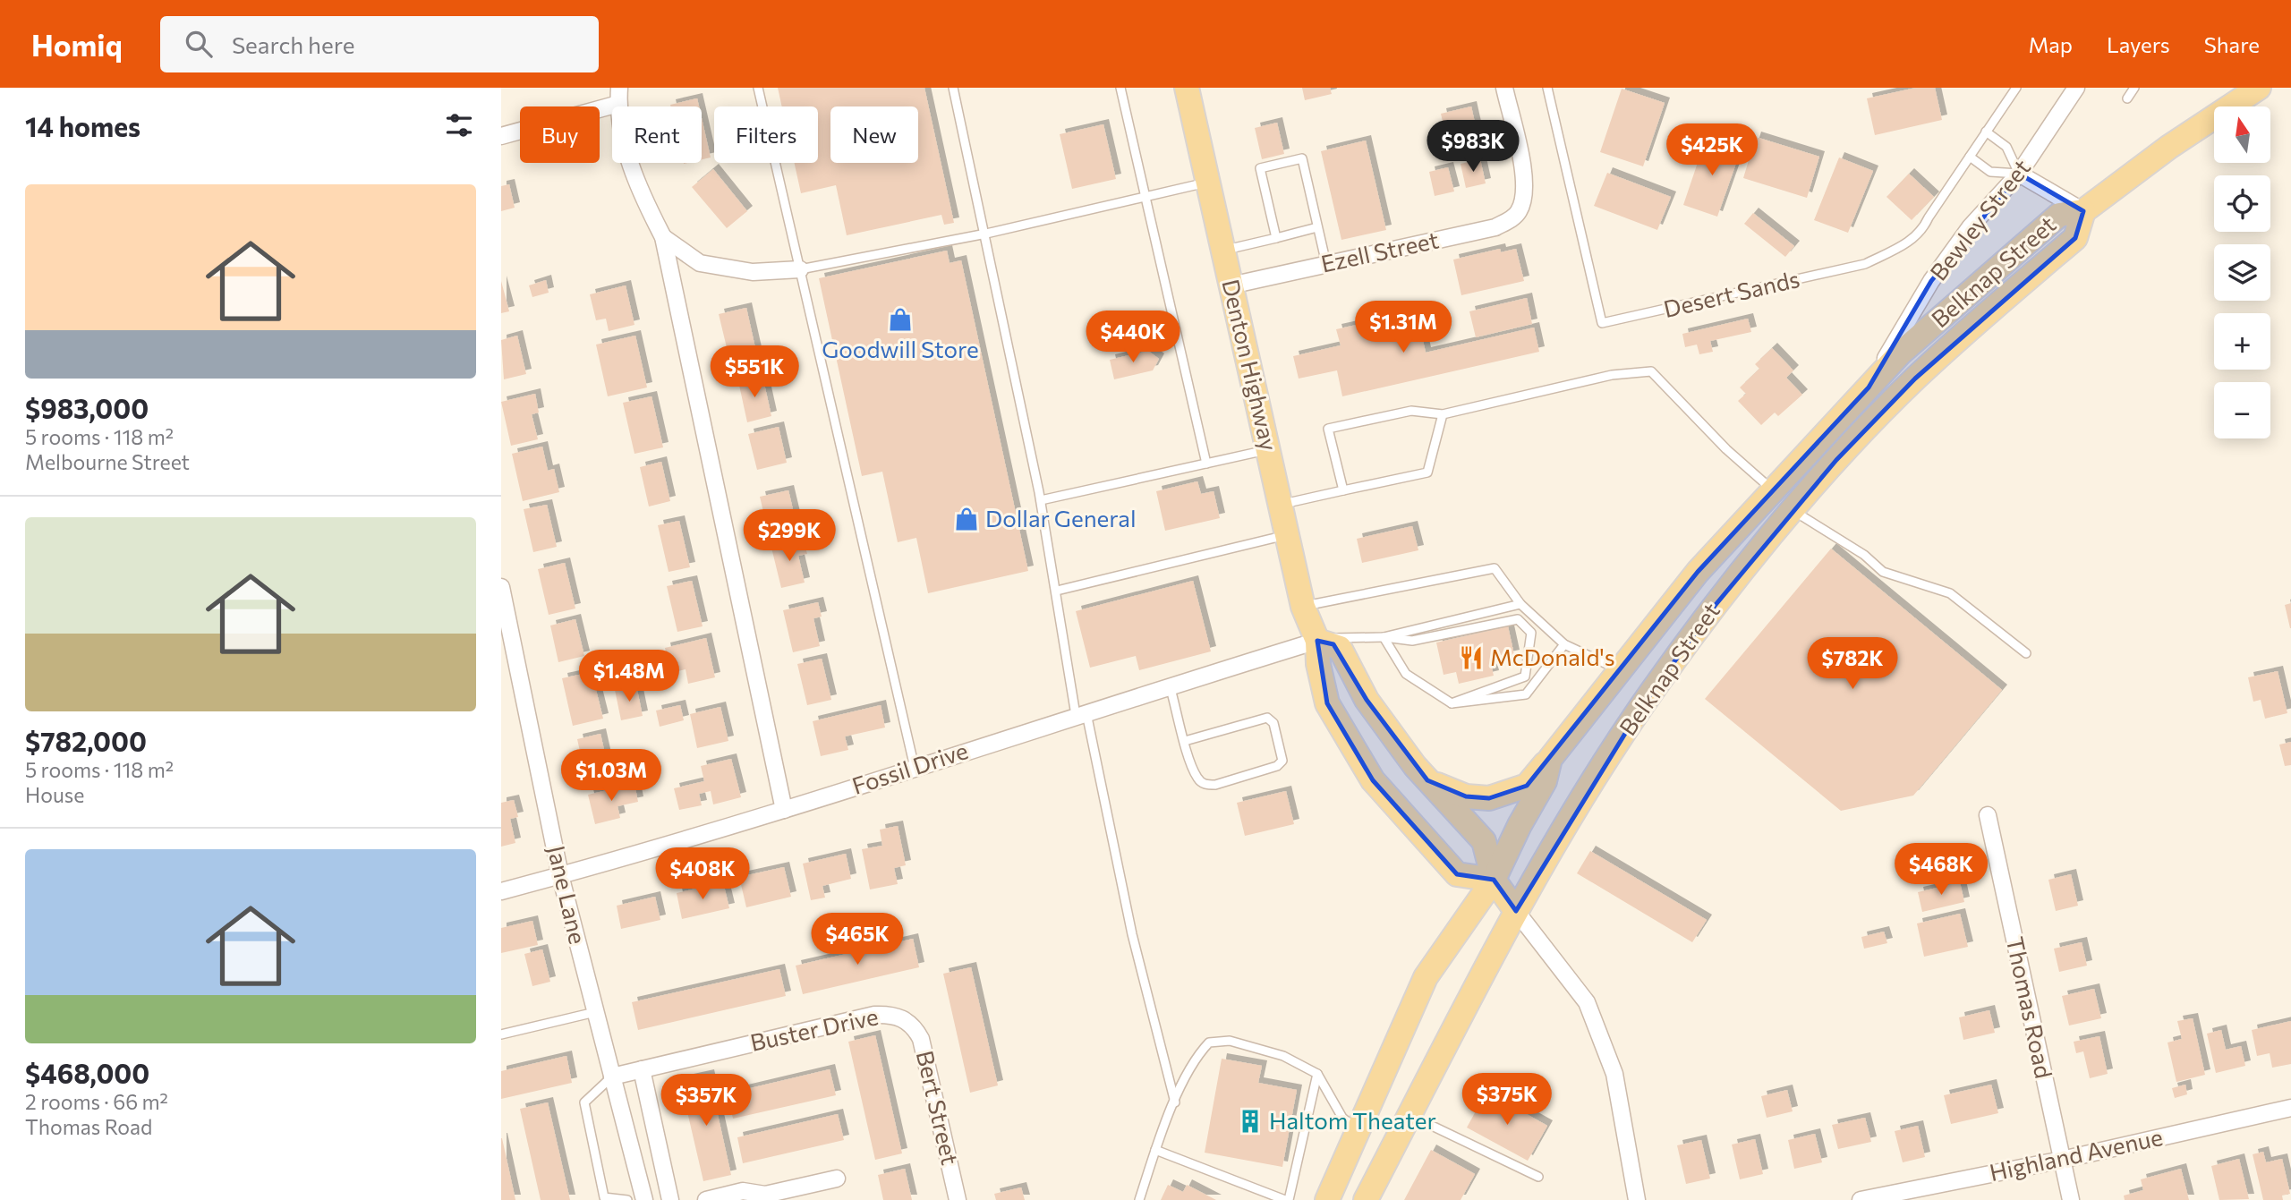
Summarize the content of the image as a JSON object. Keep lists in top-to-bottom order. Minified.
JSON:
{"streets":{"main road":["Belknap Street","Denton Highway"],"street":["Bewley Street","Ezell Street","Fossil Drive","Jane Lane","Thomas Road","Buster Drive","Bert Street","Highland Avenue"],"lane":["Desert Sands"]},"crossings":[["Bewley Street","Belknap Street"],["Ezell Street","Denton Highway"],["Belknap Street","Denton Highway"],["Denton Highway","Fossil Drive"],["Fossil Drive","Jane Lane"],["Jane Lane","Buster Drive"],["Thomas Road","Highland Avenue"],["Buster Drive","Bert Street"]],"places":{"shop":["Goodwill Store","Dollar General"],"restaurant":["McDonald's"],"building":["Haltom Theater"]},"north":"top","page":{"header":"Homiq","search":"Search here","nav":["Map","Layers","Share"],"heading":"14 homes","map_buttons":["+","−"],"chip":["Buy","Rent","Filters","New"],"price":["$983K","$425K","$1.31M","$440K","$551K","$299K","$782K","$1.48M","$1.03M","$468K","$408K","$465K","$375K","$357K"],"list":[{"name":"$983,000","note":"5 rooms · 118 m² · Melbourne Street"},{"name":"$782,000","note":"5 rooms · 118 m² · House"},{"name":"$468,000","note":"2 rooms · 66 m² · Thomas Road"}]}}
